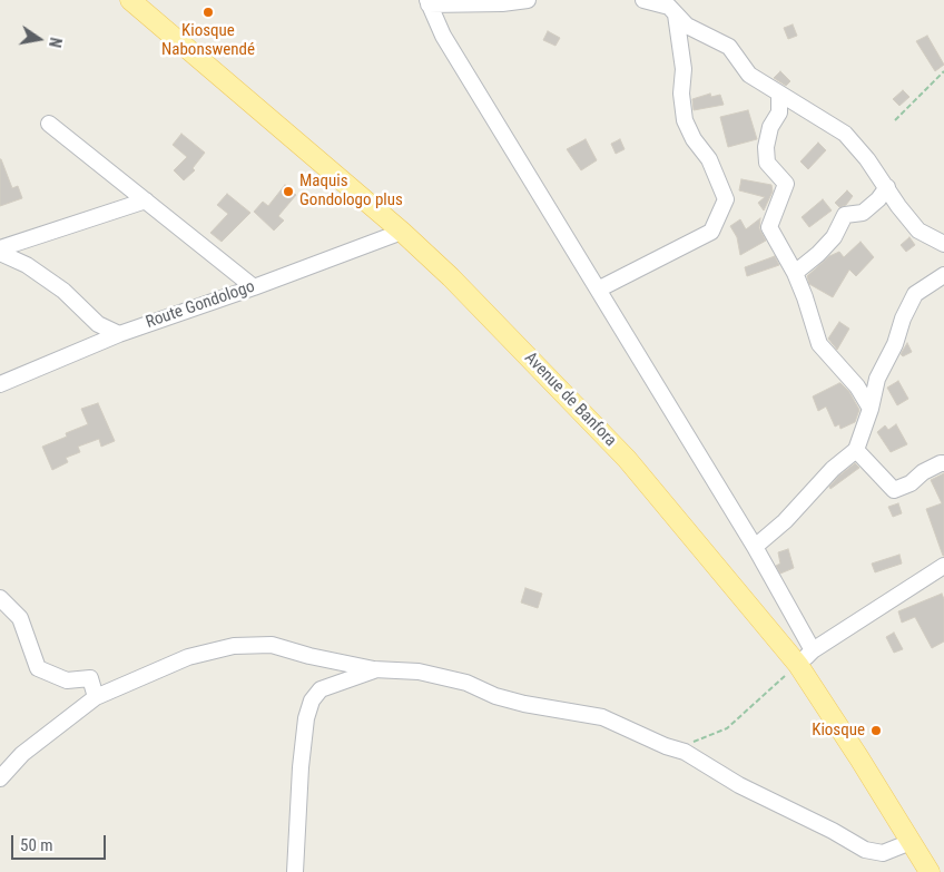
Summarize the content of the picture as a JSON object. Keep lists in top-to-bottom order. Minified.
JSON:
{"streets":{"main road":["Avenue de Banfora"],"street":["Route Gondologo"]},"crossings":[["Route Gondologo","Avenue de Banfora"]],"places":["Kiosque Nabonswendé","Maquis Gondologo plus","Kiosque"],"scale_bar":"50 m","north":"right"}
